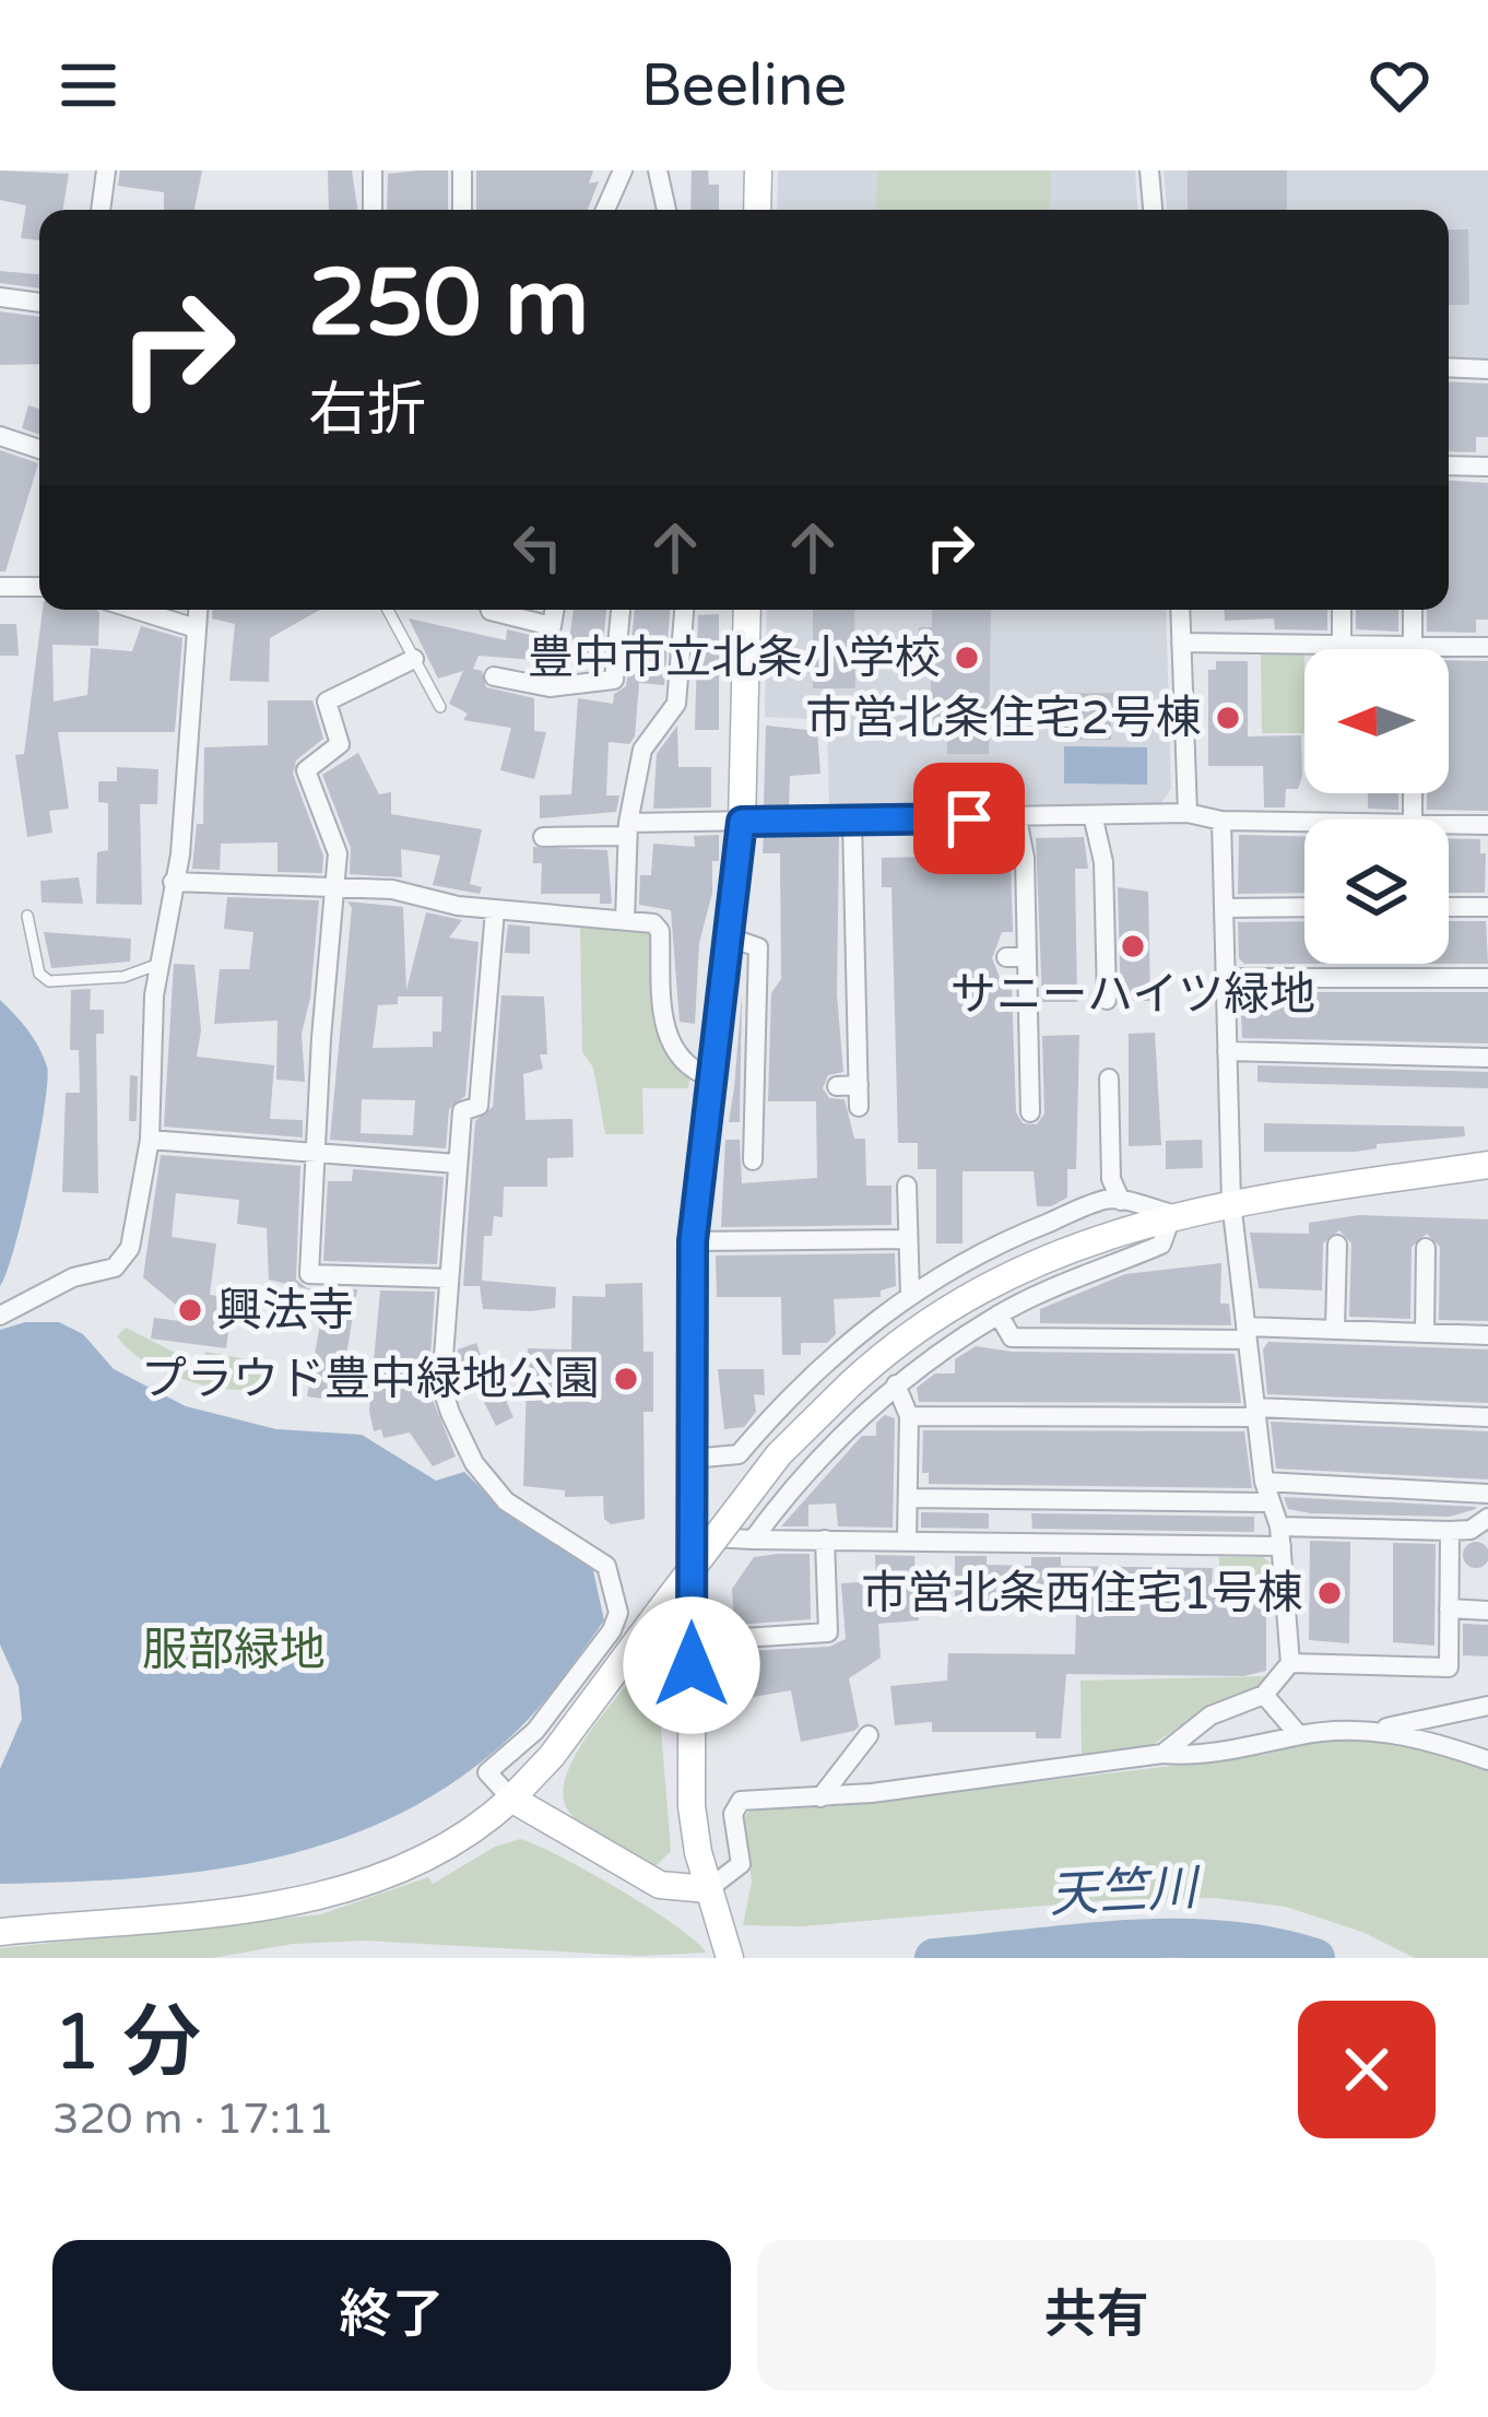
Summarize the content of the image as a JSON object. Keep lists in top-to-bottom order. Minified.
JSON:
{"water":["天竺川"],"parks":["服部緑地"],"places":["豊中市立北条小学校","市営北条住宅2号棟","サニーハイツ緑地","興法寺","プラウド豊中緑地公園","市営北条西住宅1号棟"],"north":"left","page":{"header":"Beeline","turn":["250 m","右折"],"heading":["1 分","320 m · 17:11"],"buttons":["終了","共有"]}}
